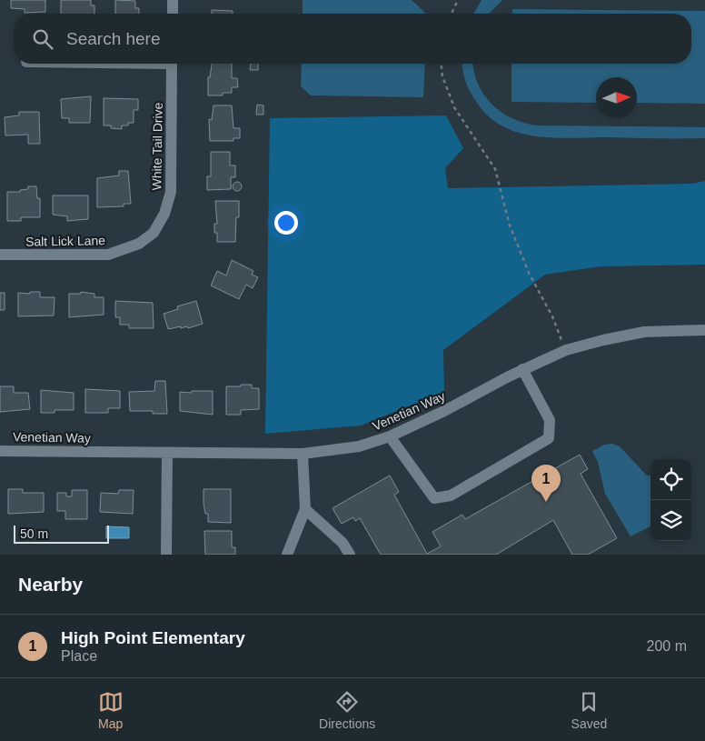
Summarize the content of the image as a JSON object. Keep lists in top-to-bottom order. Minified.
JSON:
{"streets":{"street":["White Tail Drive","Salt Lick Lane","Venetian Way"]},"crossings":[["White Tail Drive","Salt Lick Lane"]],"scale_bar":"50 m","north":"right","page":{"search":"Search here","pins":"1","scale":"50 m","heading":"Nearby","list":[{"mark":"1","name":"High Point Elementary","note":"Place","value":"200 m"}],"nav":["Map","Directions","Saved"]}}
